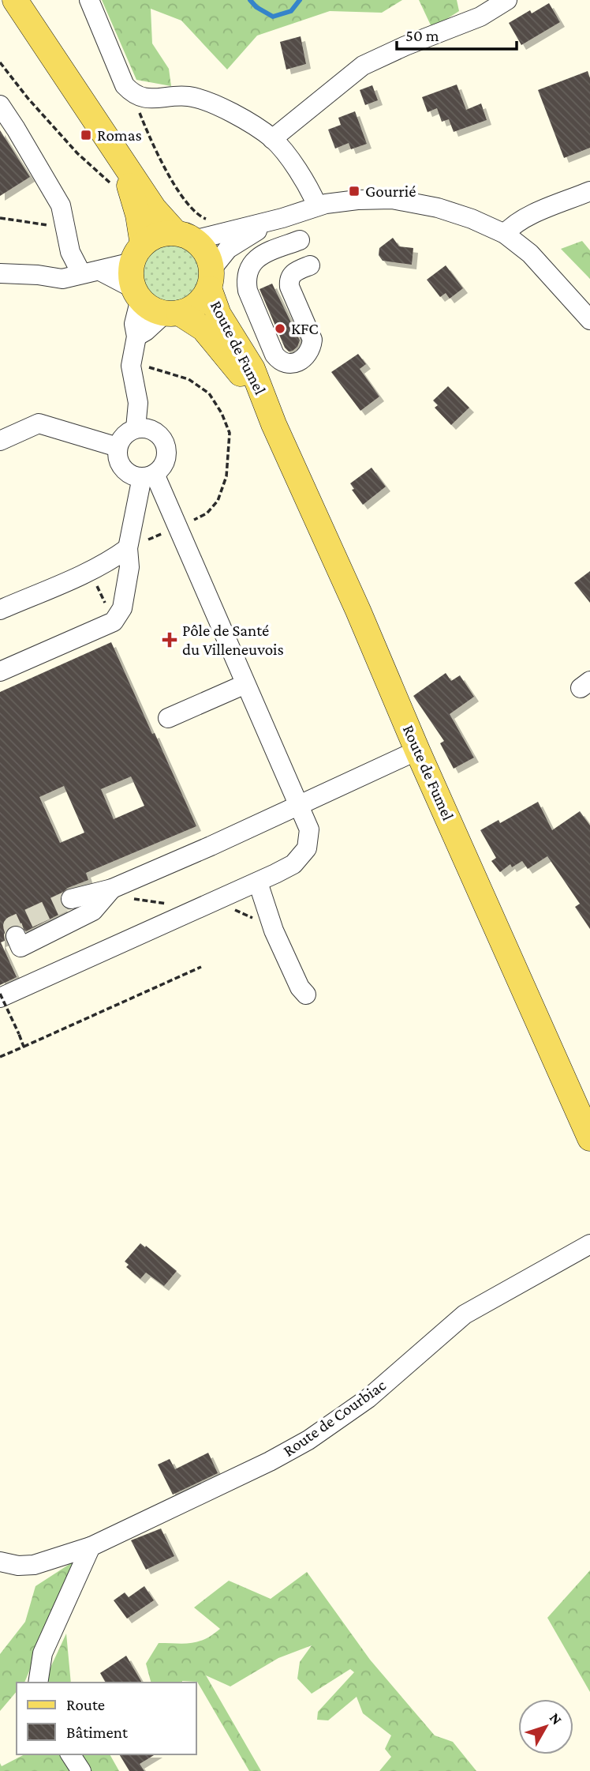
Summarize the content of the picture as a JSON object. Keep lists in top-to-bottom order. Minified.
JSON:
{"streets":{"main road":["Route de Fumel"],"street":["Route de Courbiac"]},"places":{"transit":["Romas","Gourrié"],"other":["KFC"],"health":["Pôle de Santé du Villeneuvois"]},"legend":["Route","Bâtiment"],"scale_bar":"50 m","north":"top right"}
